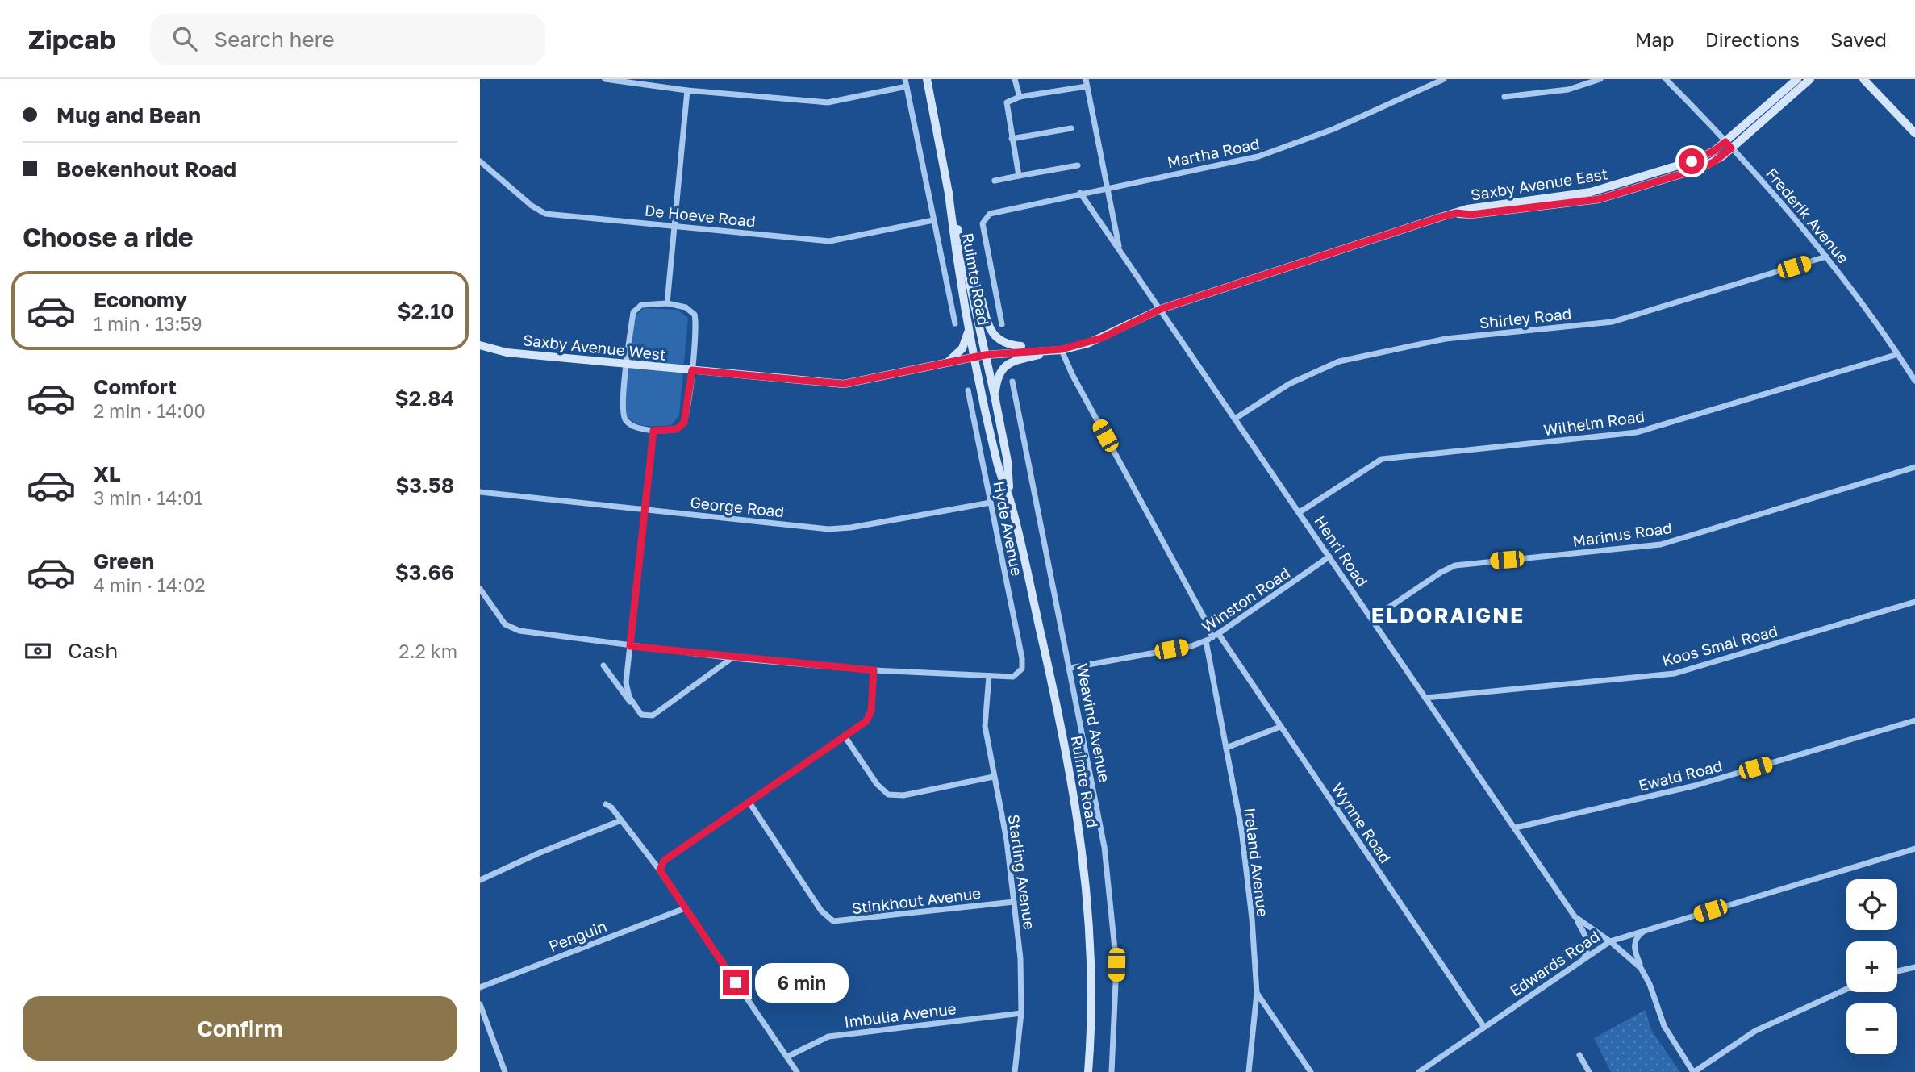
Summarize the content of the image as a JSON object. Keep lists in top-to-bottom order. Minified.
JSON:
{"streets":{"main road":["Saxby Avenue East","Ruimte Road","Saxby Avenue West"],"street":["Martha Road","De Hoeve Road","Frederik Avenue","Shirley Road","Wilhelm Road","George Road","Hyde Avenue","Marinus Road","Henri Road","Winston Road","Koos Smal Road","Weavind Avenue","Ewald Road","Wynne Road","Ireland Avenue","Starling Avenue","Stinkhout Avenue","Penguin","Edwards Road","Imbulia Avenue"]},"crossings":[["Martha Road","Henri Road"],["Saxby Avenue East","Frederik Avenue"],["Saxby Avenue East","Ruimte Road"],["Saxby Avenue East","Saxby Avenue West"],["Saxby Avenue East","Henri Road"],["Frederik Avenue","Shirley Road"],["Frederik Avenue","Wilhelm Road"],["Ruimte Road","Saxby Avenue West"],["Shirley Road","Henri Road"],["Wilhelm Road","Henri Road"],["George Road","Hyde Avenue"],["Hyde Avenue","Starling Avenue"],["Marinus Road","Henri Road"],["Henri Road","Winston Road"],["Henri Road","Koos Smal Road"],["Henri Road","Ewald Road"],["Henri Road","Edwards Road"],["Winston Road","Weavind Avenue"],["Winston Road","Wynne Road"],["Winston Road","Ireland Avenue"],["Wynne Road","Edwards Road"],["Starling Avenue","Stinkhout Avenue"],["Starling Avenue","Imbulia Avenue"]],"districts":["ELDORAIGNE"],"page":{"header":"Zipcab","search":"Search here","nav":["Map","Directions","Saved"],"banner":["Mug and Bean","Boekenhout Road"],"heading":"Choose a ride","list":[{"name":"Economy","note":"1 min · 13:59","value":"$2.10"},{"name":"Comfort","note":"2 min · 14:00","value":"$2.84"},{"name":"XL","note":"3 min · 14:01","value":"$3.58"},{"name":"Green","note":"4 min · 14:02","value":"$3.66"}],"pay":["Cash","2.2 km"],"map_buttons":["+","−"],"bubble":"6 min","buttons":"Confirm"}}
